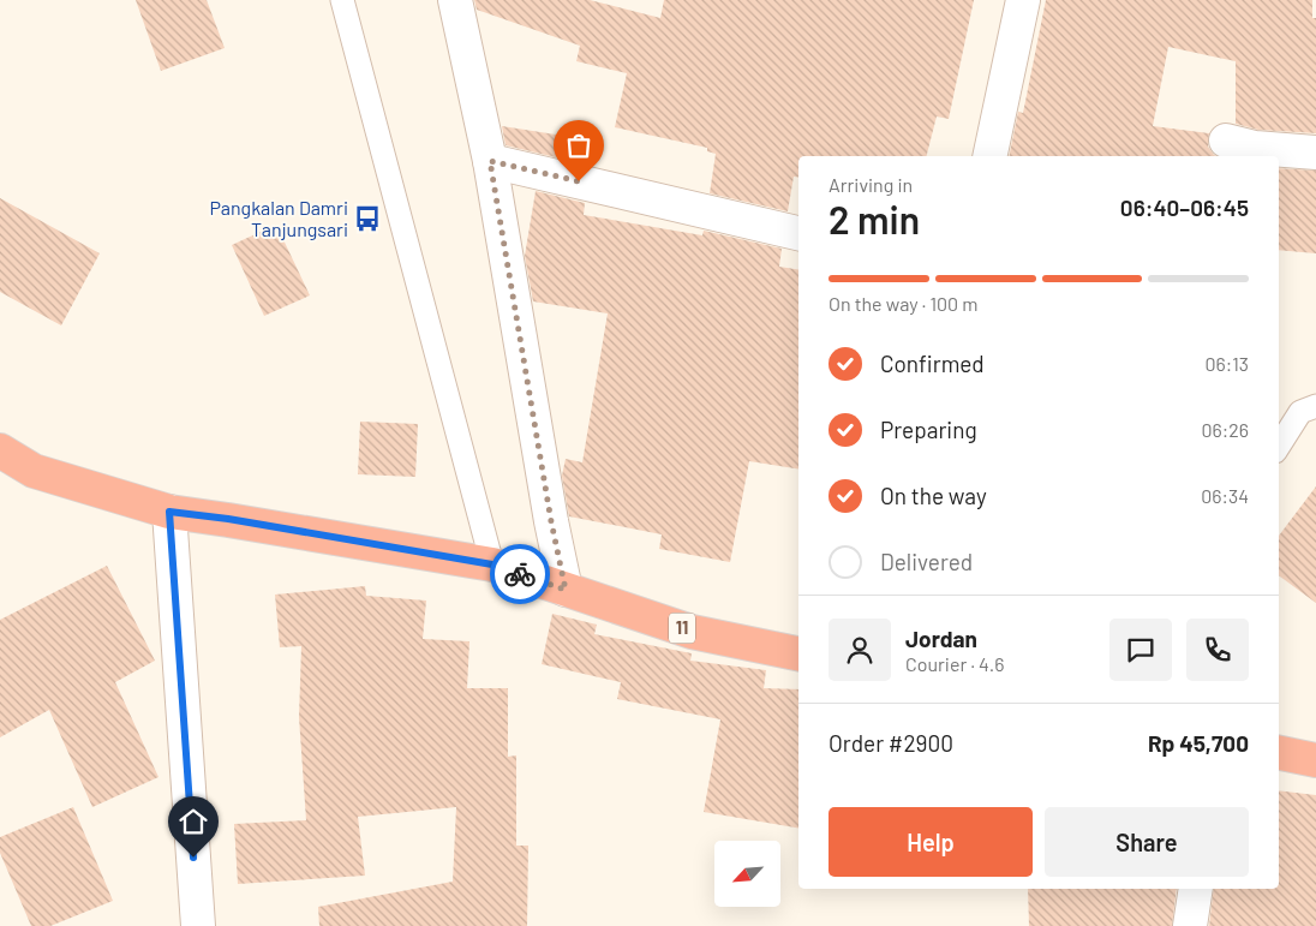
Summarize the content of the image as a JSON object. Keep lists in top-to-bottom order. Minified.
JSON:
{"streets":{"highway":["11"]},"places":{"bus stop":["Pangkalan Damri Tanjungsari"]},"north":"bottom left","page":{"heading":["2 min","Arriving in","06:40–06:45"],"panel":["Jordan","Courier · 4.6","Order #2900","Rp 45,700"],"bar":"On the way · 100 m","list":[["Confirmed","06:13"],["Preparing","06:26"],["On the way","06:34"],"Delivered"],"buttons":["Help","Share"]}}
